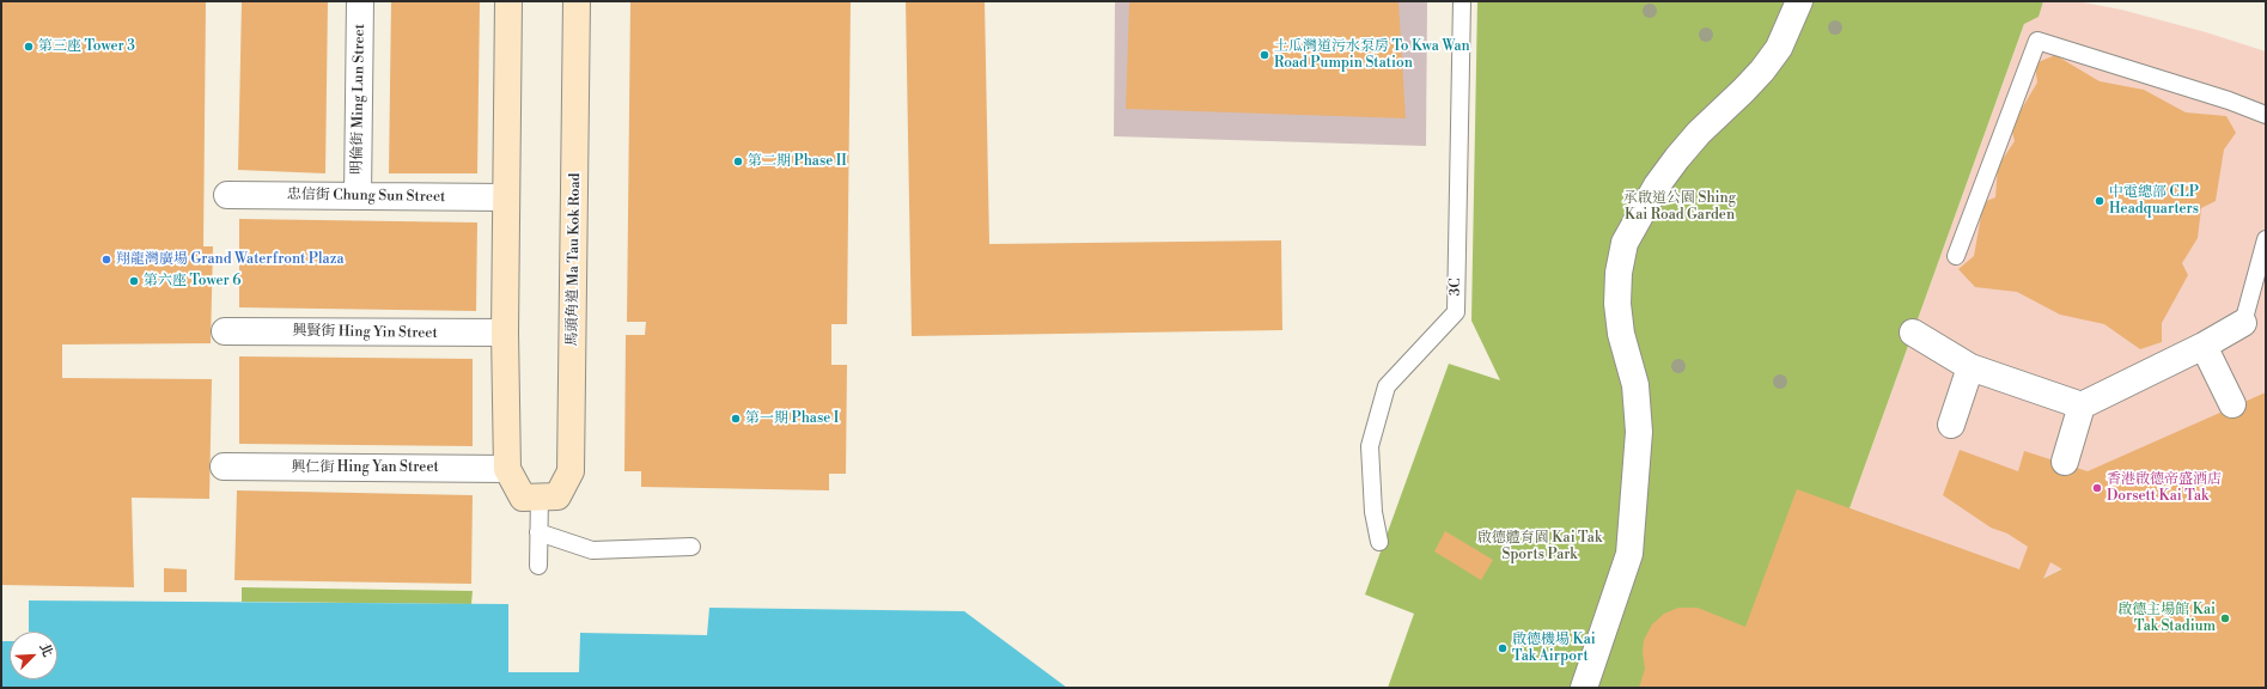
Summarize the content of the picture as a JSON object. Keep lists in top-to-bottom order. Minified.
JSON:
{"streets":{"street":["明倫街 Ming Lun Street","忠信街 Chung Sun Street","馬頭角道 Ma Tau Kok Road","興賢街 Hing Yin Street","興仁街 Hing Yan Street"],"lane":["3C"]},"crossings":[["明倫街 Ming Lun Street","忠信街 Chung Sun Street"],["忠信街 Chung Sun Street","馬頭角道 Ma Tau Kok Road"],["馬頭角道 Ma Tau Kok Road","興賢街 Hing Yin Street"],["馬頭角道 Ma Tau Kok Road","興仁街 Hing Yan Street"]],"parks":["承啟道公園 Shing Kai Road Garden","啟德體育園 Kai Tak Sports Park"],"places":["第三座 Tower 3","土瓜灣道污水泵房 To Kwa Wan Road Pumpin Station","第二期 Phase II","中電總部 CLP Headquarters","翔龍灣廣場 Grand Waterfront Plaza","第六座 Tower 6","第一期 Phase I","香港啟德帝盛酒店 Dorsett Kai Tak","啟德主場館 Kai Tak Stadium","啟德機場 Kai Tak Airport"],"north":"top right"}
